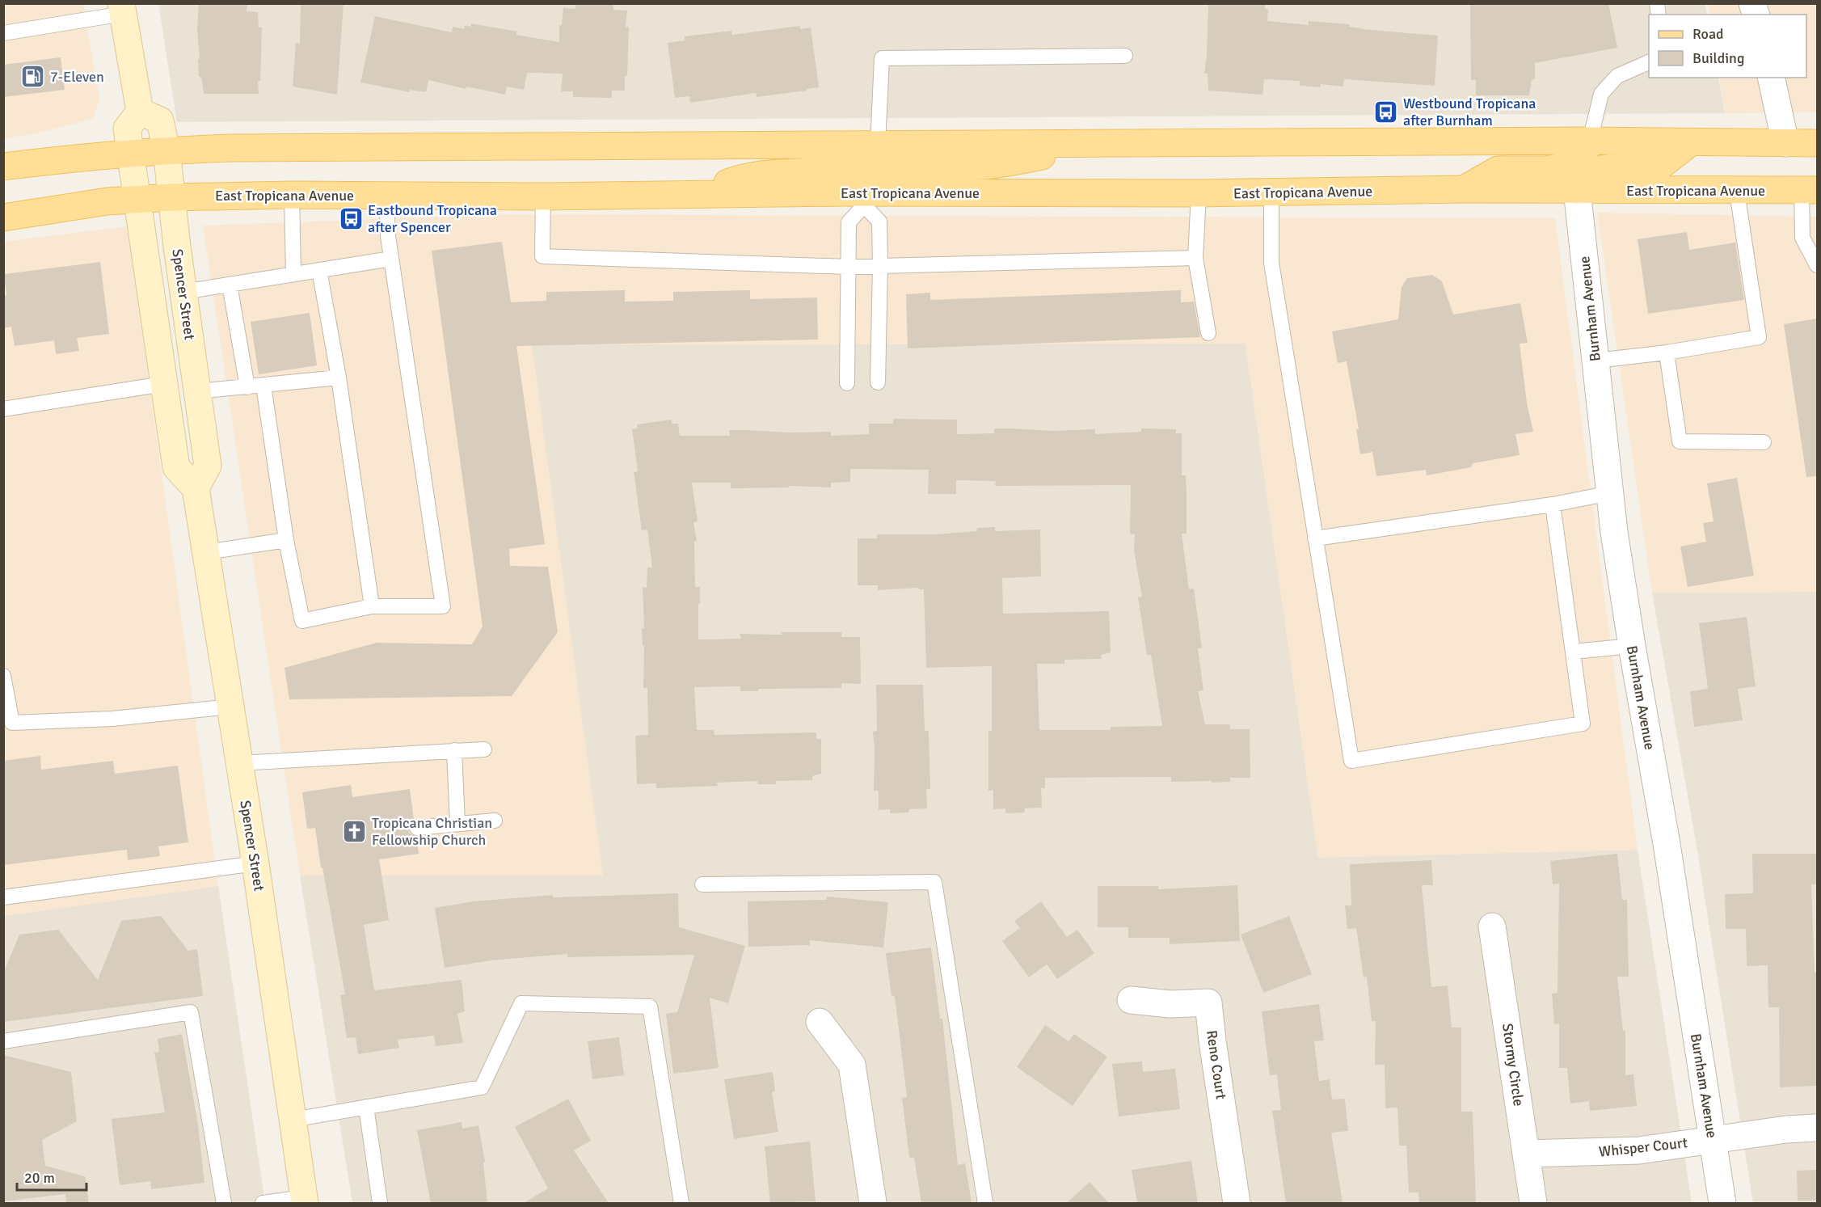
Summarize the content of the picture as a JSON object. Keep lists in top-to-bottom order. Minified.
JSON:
{"streets":{"main road":["East Tropicana Avenue"],"street":["Spencer Street","Burnham Avenue","Reno Court","Stormy Circle","Whisper Court"]},"crossings":[["East Tropicana Avenue","Spencer Street"],["East Tropicana Avenue","Burnham Avenue"],["Burnham Avenue","Whisper Court"],["Stormy Circle","Whisper Court"]],"places":{"fuel station":["7-Eleven"],"bus stop":["Westbound Tropicana after Burnham","Eastbound Tropicana after Spencer"],"church":["Tropicana Christian Fellowship Church"]},"legend":["Road","Building"],"scale_bar":"20 m"}
